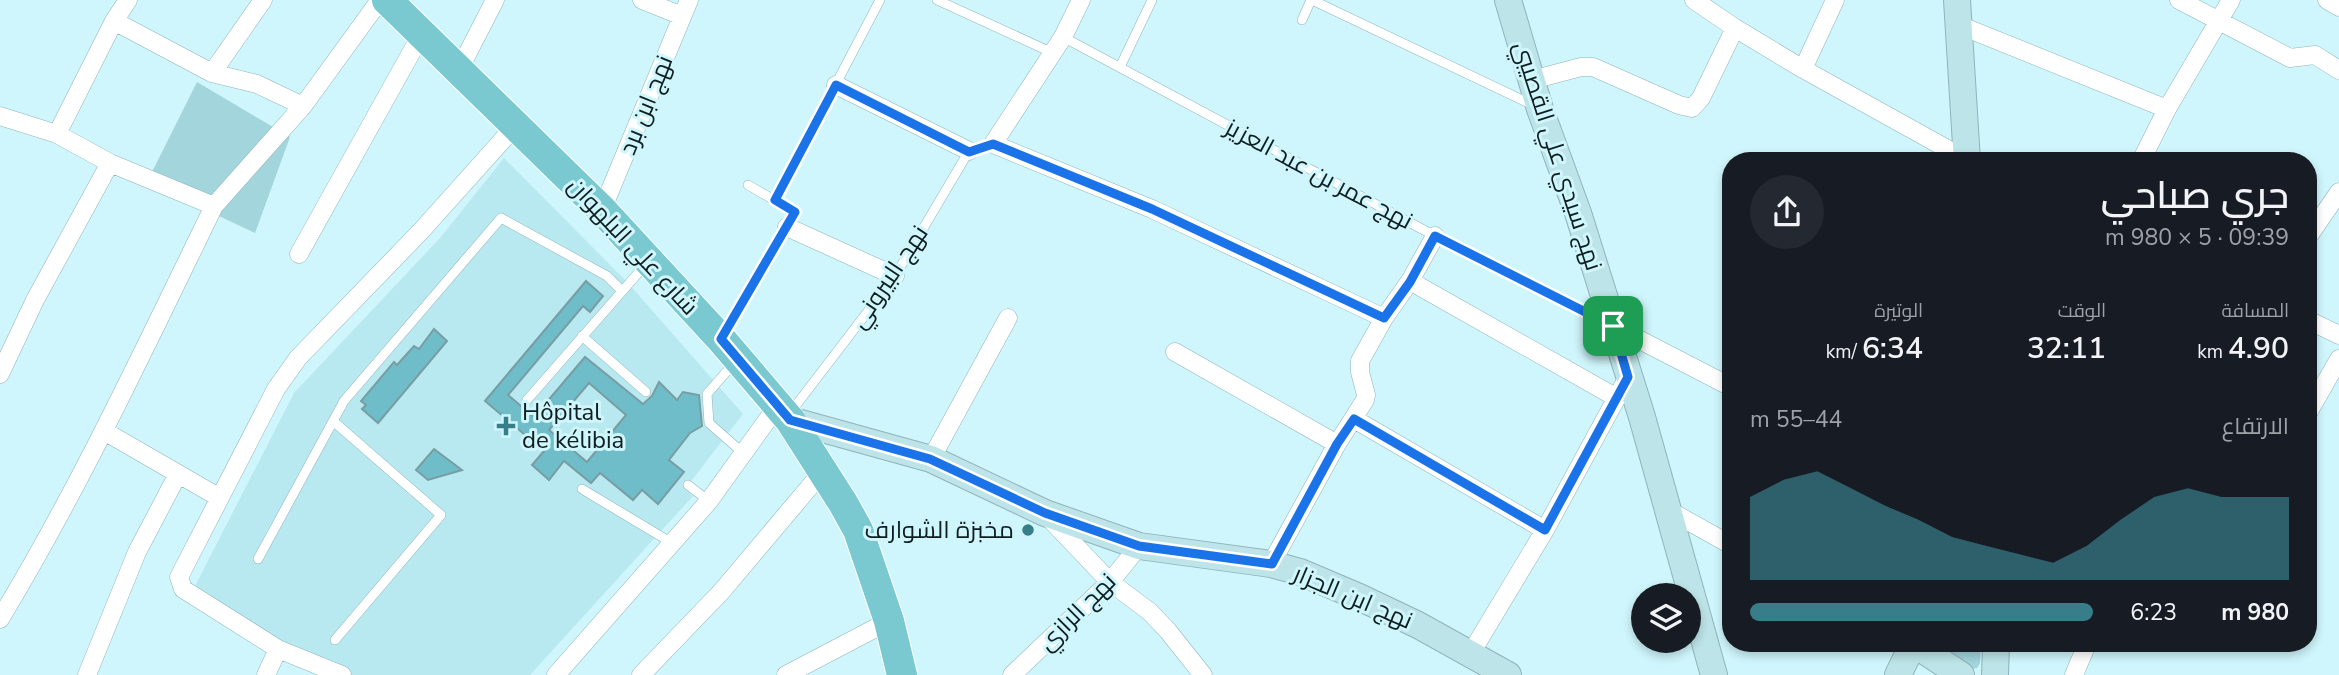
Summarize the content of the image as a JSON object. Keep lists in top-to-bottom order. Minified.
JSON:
{"streets":{"main road":["شارع علي البلهوان"],"street":["نهج ابن برد","نهج سيدي علي القصيبي","نهج ابن الجزار","نهج الرازي"],"lane":["نهج عمر بن عبد العزيز","نهج البيروني"]},"crossings":[["نهج ابن برد","شارع علي البلهوان"],["نهج سيدي علي القصيبي","نهج عمر بن عبد العزيز"],["شارع علي البلهوان","نهج البيروني"],["شارع علي البلهوان","نهج ابن الجزار"],["نهج البيروني","نهج ابن الجزار"],["نهج ابن الجزار","نهج الرازي"]],"places":{"health":["Hôpital de kélibia"],"other":["مخبزة الشوارف"]},"page":{"heading":["جري صباحي","09:39 · 5 × 980 m"],"stats":[["المسافة","4.90 km"],["الوقت","32:11"],["الوتيرة","6:34 /km"]],"chart":["الارتفاع","44–55 m"],"list":[{"name":"980 m","note":"6:23"}]}}
